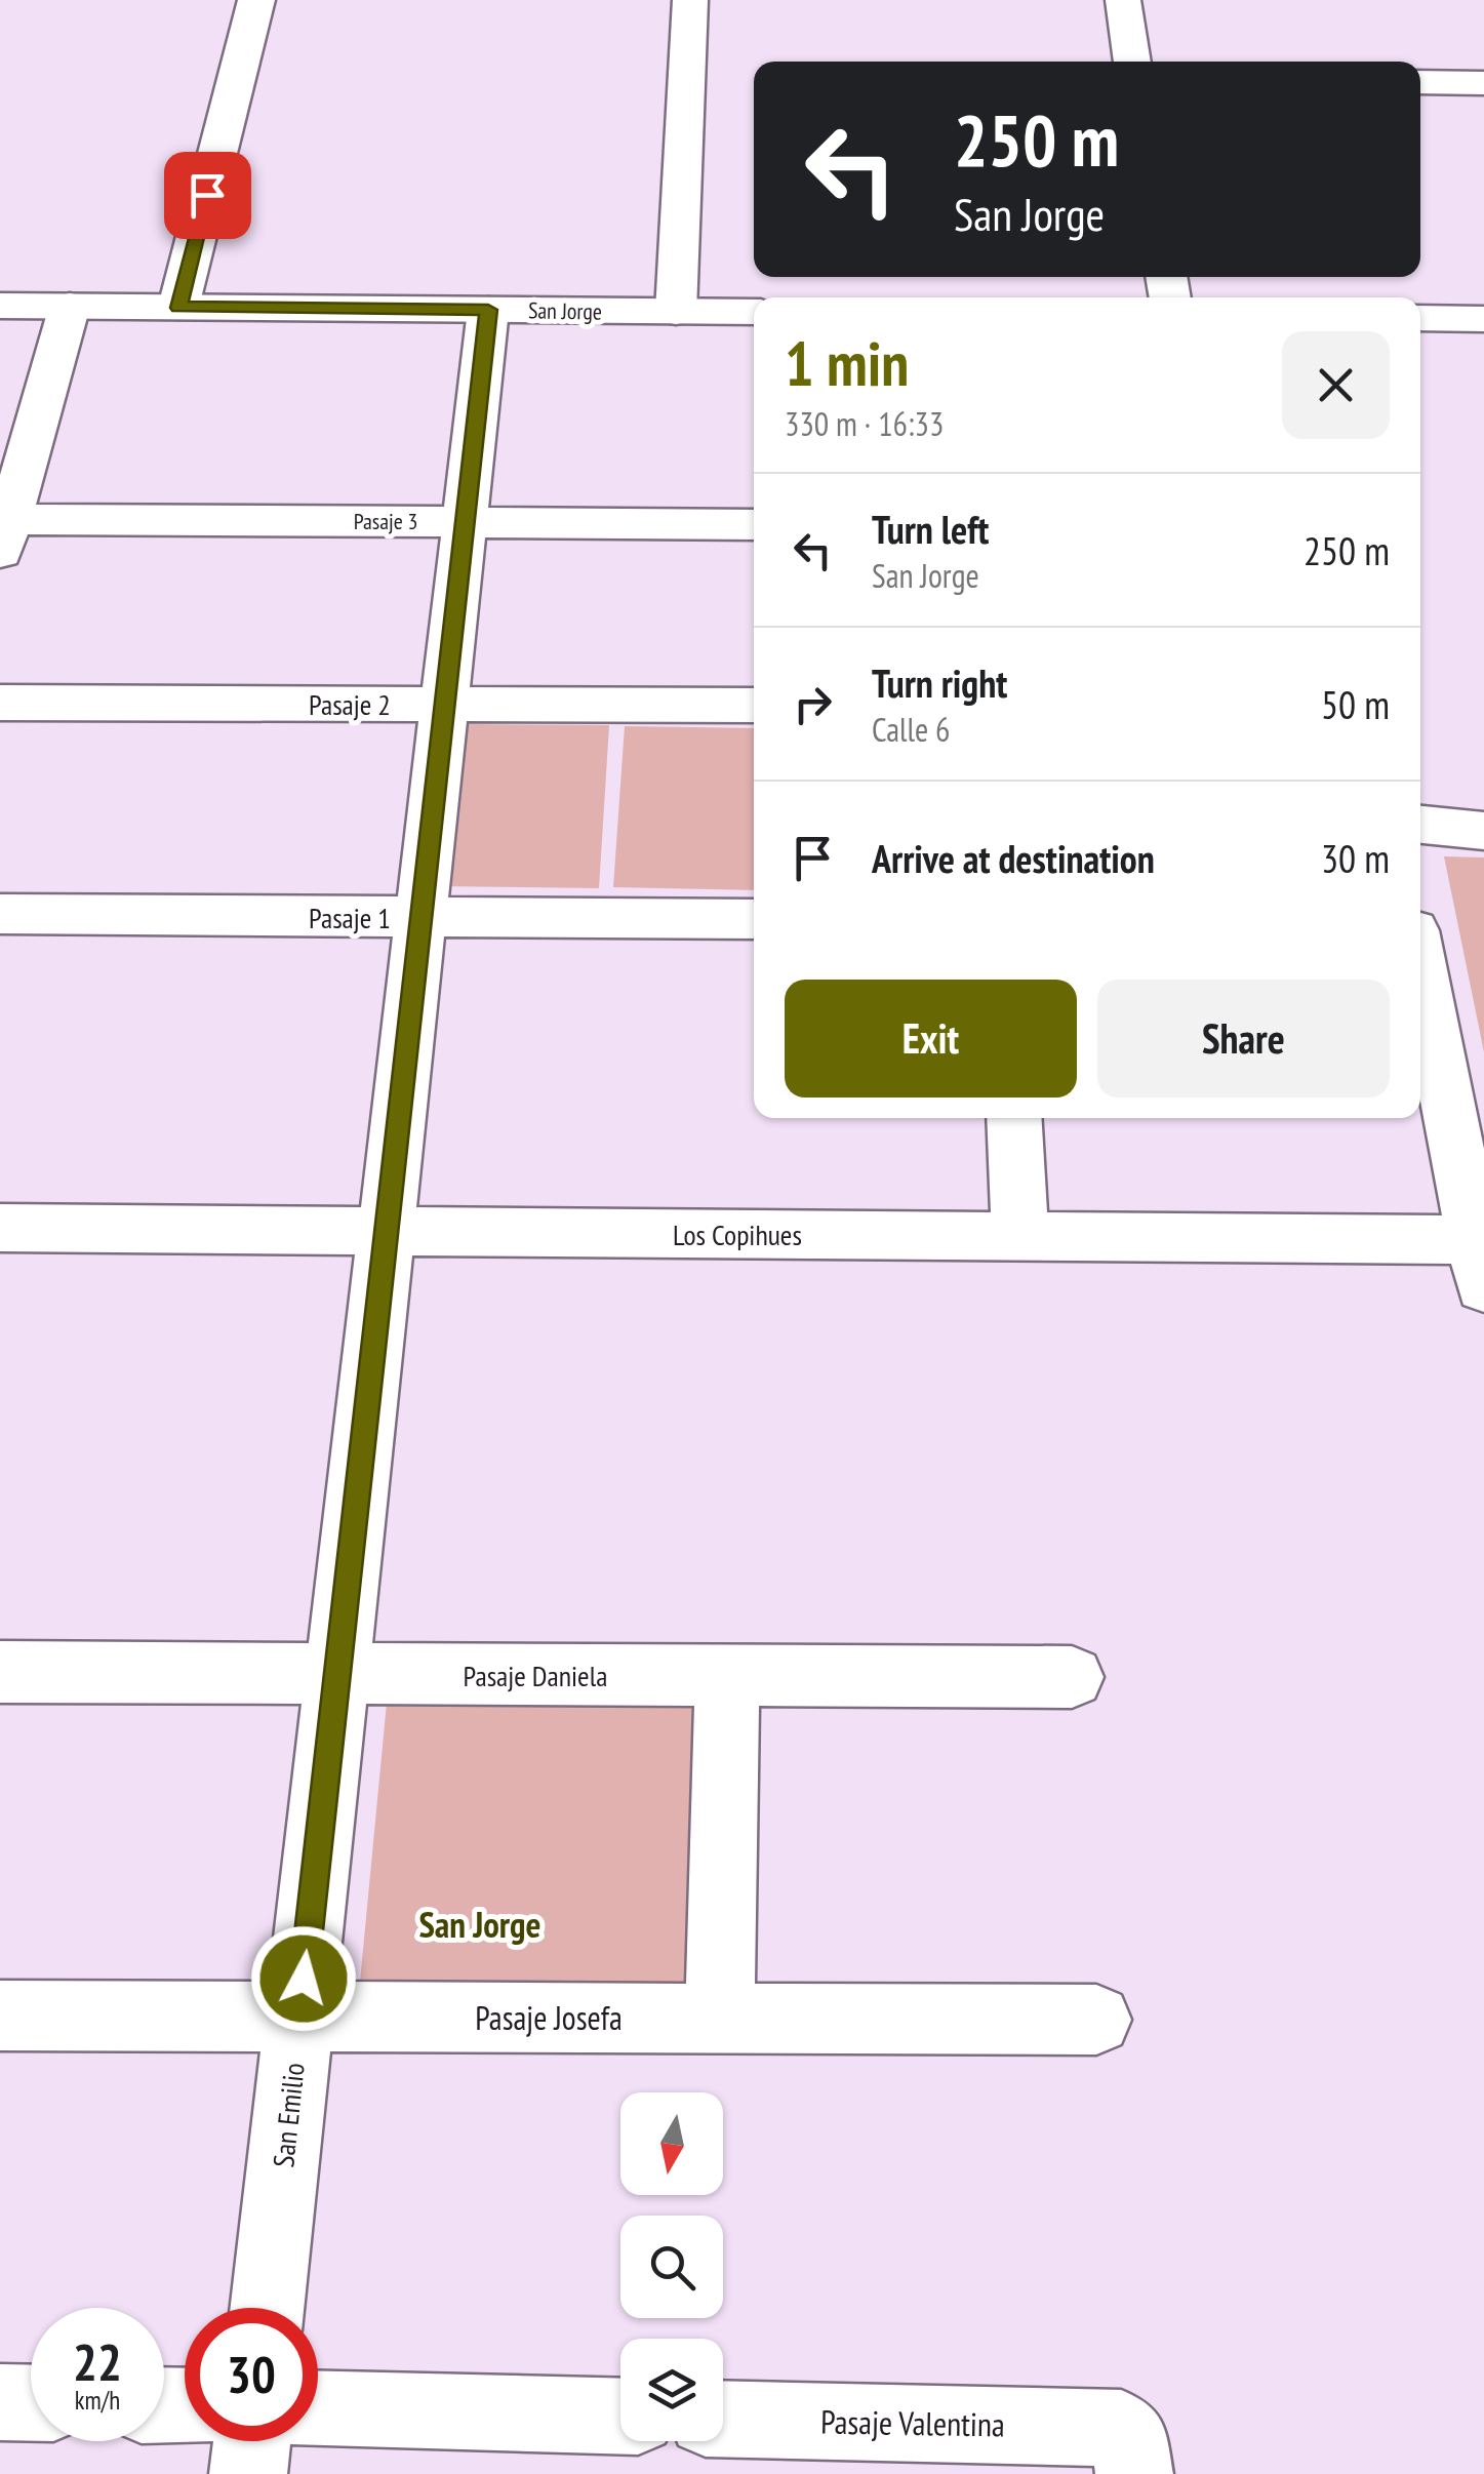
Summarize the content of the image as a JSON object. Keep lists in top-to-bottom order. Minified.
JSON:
{"streets":{"street":["San Jorge","Pasaje 3","Pasaje 2","Pasaje 1","Los Copihues","Pasaje Daniela","Pasaje Josefa","San Emilio","Pasaje Valentina"]},"crossings":[["San Jorge","San Emilio"],["Pasaje 3","San Emilio"],["Pasaje 2","San Emilio"],["Pasaje 1","San Emilio"],["Los Copihues","San Emilio"],["Pasaje Daniela","San Emilio"],["Pasaje Josefa","San Emilio"]],"districts":["San Jorge"],"north":"bottom","page":{"turn":["250 m","San Jorge"],"heading":["1 min","330 m · 16:33"],"list":[{"name":"Turn left","note":"San Jorge","value":"250 m"},{"name":"Turn right","note":"Calle 6","value":"50 m"},{"name":"Arrive at destination","value":"30 m"}],"buttons":["Exit","Share"],"speed":"22 km/h","limit":"30"}}
